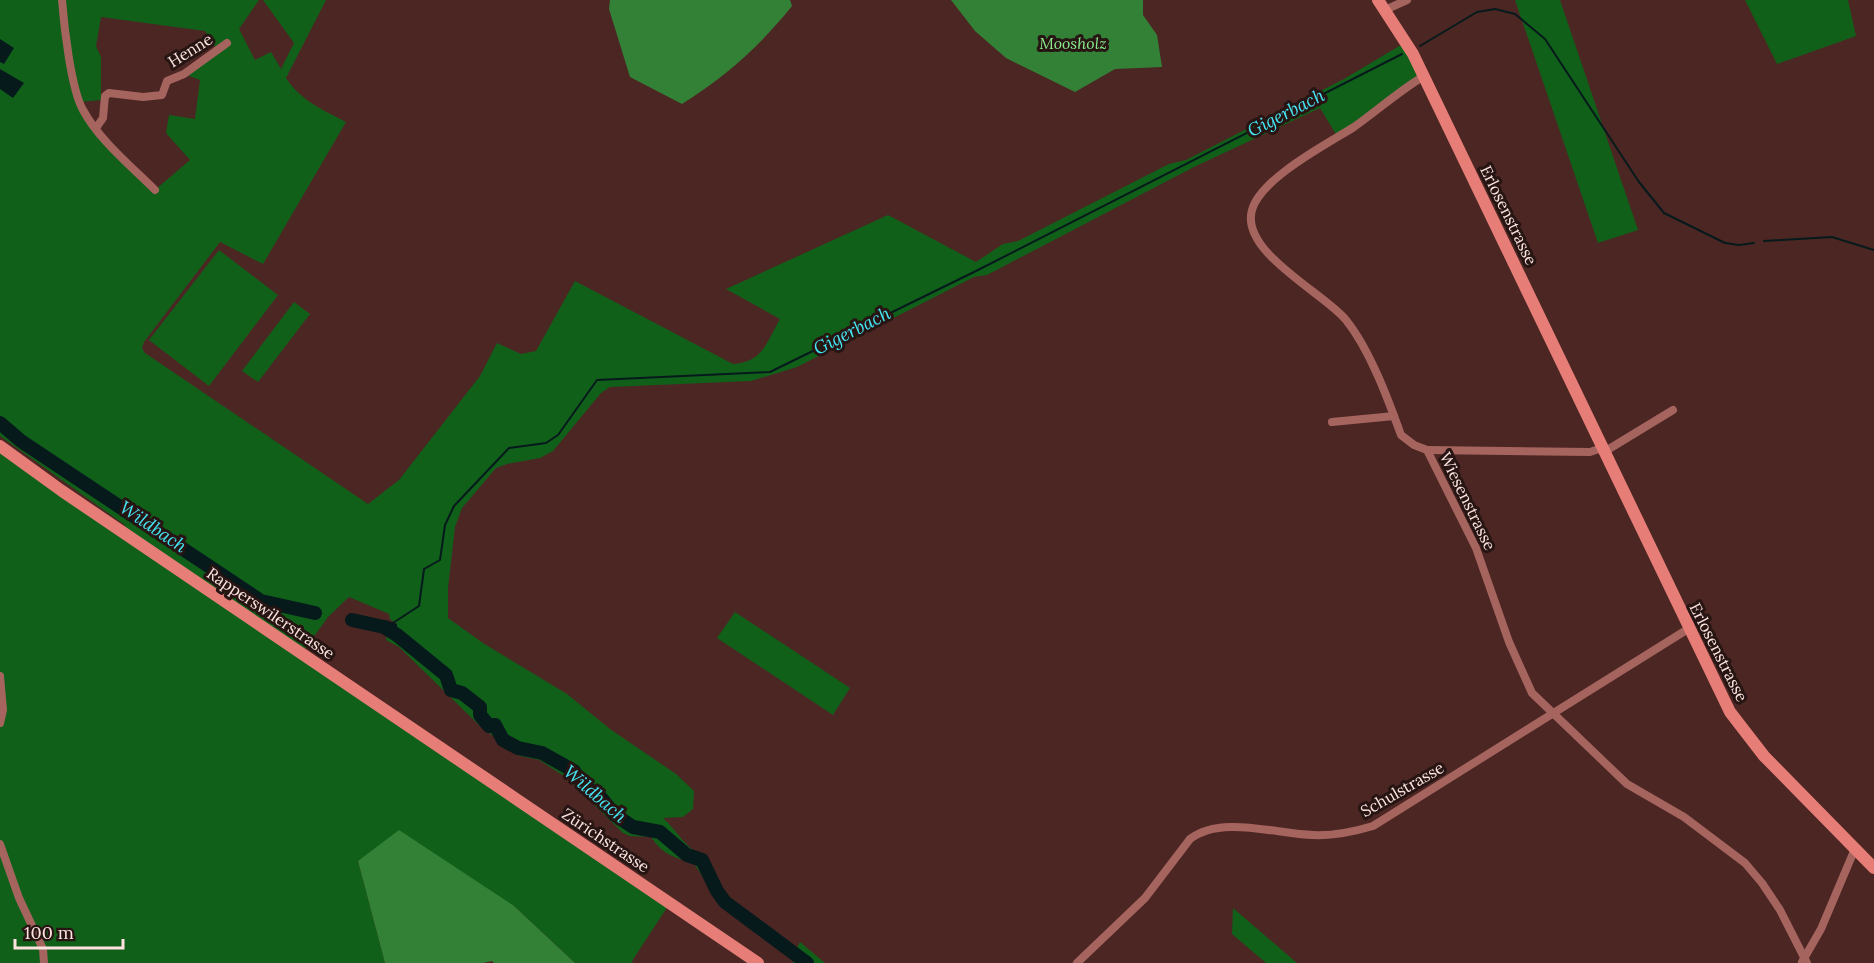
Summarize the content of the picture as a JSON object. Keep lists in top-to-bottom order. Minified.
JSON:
{"streets":{"street":["Henne","Erlosenstrasse","Wiesenstrasse","Rapperswilerstrasse","Schulstrasse","Zürichstrasse"]},"crossings":[["Erlosenstrasse","Wiesenstrasse"],["Erlosenstrasse","Schulstrasse"],["Wiesenstrasse","Schulstrasse"],["Rapperswilerstrasse","Zürichstrasse"]],"water":["Gigerbach","Wildbach"],"parks":["Moosholz"],"scale_bar":"100 m"}
